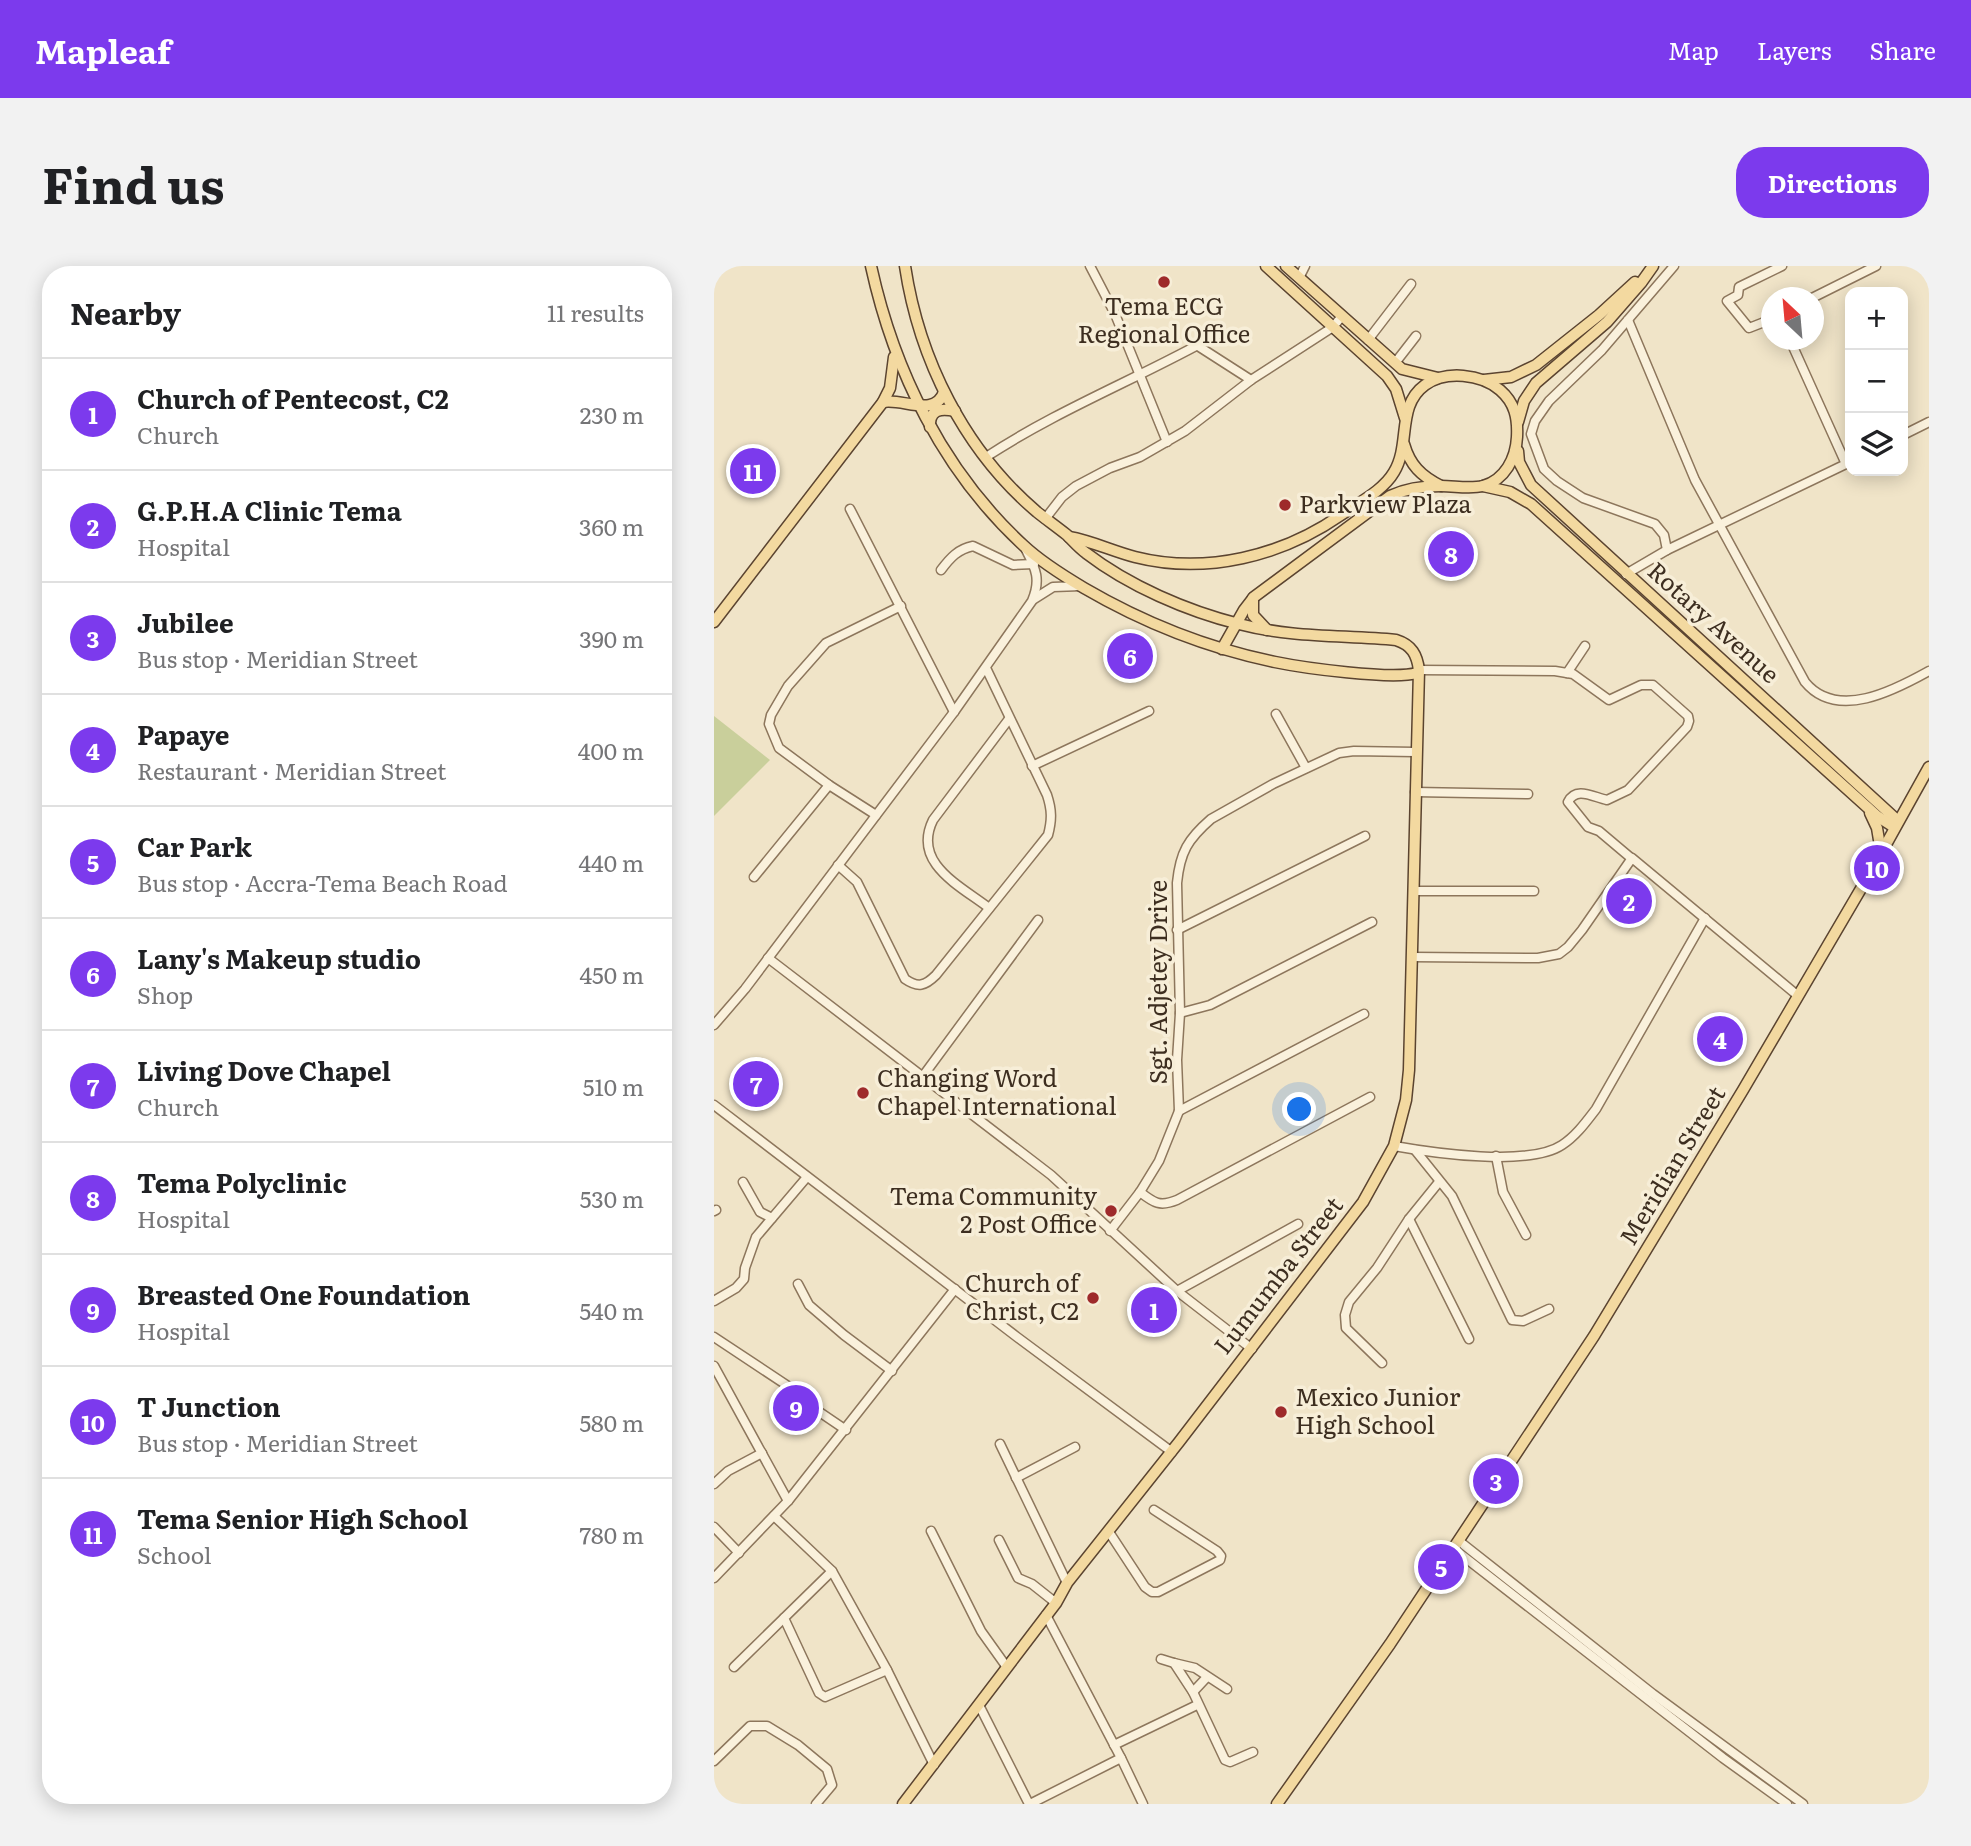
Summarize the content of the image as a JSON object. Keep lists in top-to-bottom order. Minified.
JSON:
{"streets":{"main road":["Rotary Avenue","Meridian Street","Lumumba Street"],"street":["Sgt. Adjetey Drive"]},"crossings":[["Rotary Avenue","Meridian Street"],["Sgt. Adjetey Drive","Lumumba Street"]],"places":["Tema ECG Regional Office","Parkview Plaza","Changing Word Chapel International","Tema Community 2 Post Office","Church of Christ, C2","Mexico Junior High School"],"north":"top left","page":{"header":"Mapleaf","nav":["Map","Layers","Share"],"title":"Find us","buttons":"Directions","heading":["Nearby","11 results"],"map_buttons":["+","−"],"list":[{"mark":"1","name":"Church of Pentecost, C2","note":"Church","value":"230 m"},{"mark":"2","name":"G.P.H.A Clinic Tema","note":"Hospital","value":"360 m"},{"mark":"3","name":"Jubilee","note":"Bus stop · Meridian Street","value":"390 m"},{"mark":"4","name":"Papaye","note":"Restaurant · Meridian Street","value":"400 m"},{"mark":"5","name":"Car Park","note":"Bus stop · Accra-Tema Beach Road","value":"440 m"},{"mark":"6","name":"Lany's Makeup studio","note":"Shop","value":"450 m"},{"mark":"7","name":"Living Dove Chapel","note":"Church","value":"510 m"},{"mark":"8","name":"Tema Polyclinic","note":"Hospital","value":"530 m"},{"mark":"9","name":"Breasted One Foundation","note":"Hospital","value":"540 m"},{"mark":"10","name":"T Junction","note":"Bus stop · Meridian Street","value":"580 m"},{"mark":"11","name":"Tema Senior High School","note":"School","value":"780 m"}],"pins":["11","8","6","10","2","4","7","1","9","3","5"]}}
